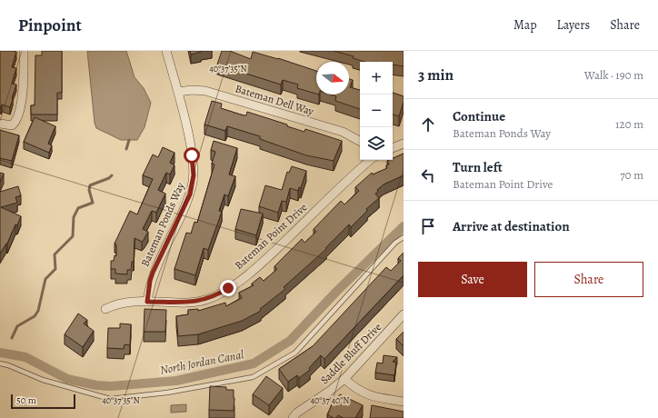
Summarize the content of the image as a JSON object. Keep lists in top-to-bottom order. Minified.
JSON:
{"streets":{"street":["Bateman Dell Way","Bateman Ponds Way","Bateman Point Drive","Saddle Bluff Drive"]},"crossings":[["Bateman Dell Way","Bateman Ponds Way"],["Bateman Ponds Way","Bateman Point Drive"]],"water":["North Jordan Canal"],"scale_bar":"50 m","north":"right","page":{"header":"Pinpoint","nav":["Map","Layers","Share"],"heading":["3 min","Walk · 190 m"],"map_buttons":["+","−"],"list":[["Continue","Bateman Ponds Way","120 m"],["Turn left","Bateman Point Drive","70 m"],"Arrive at destination"],"buttons":["Save","Share"],"scale":"50 m"},"coordinates":["40°37'35\"N","40°37'40\"N"]}
